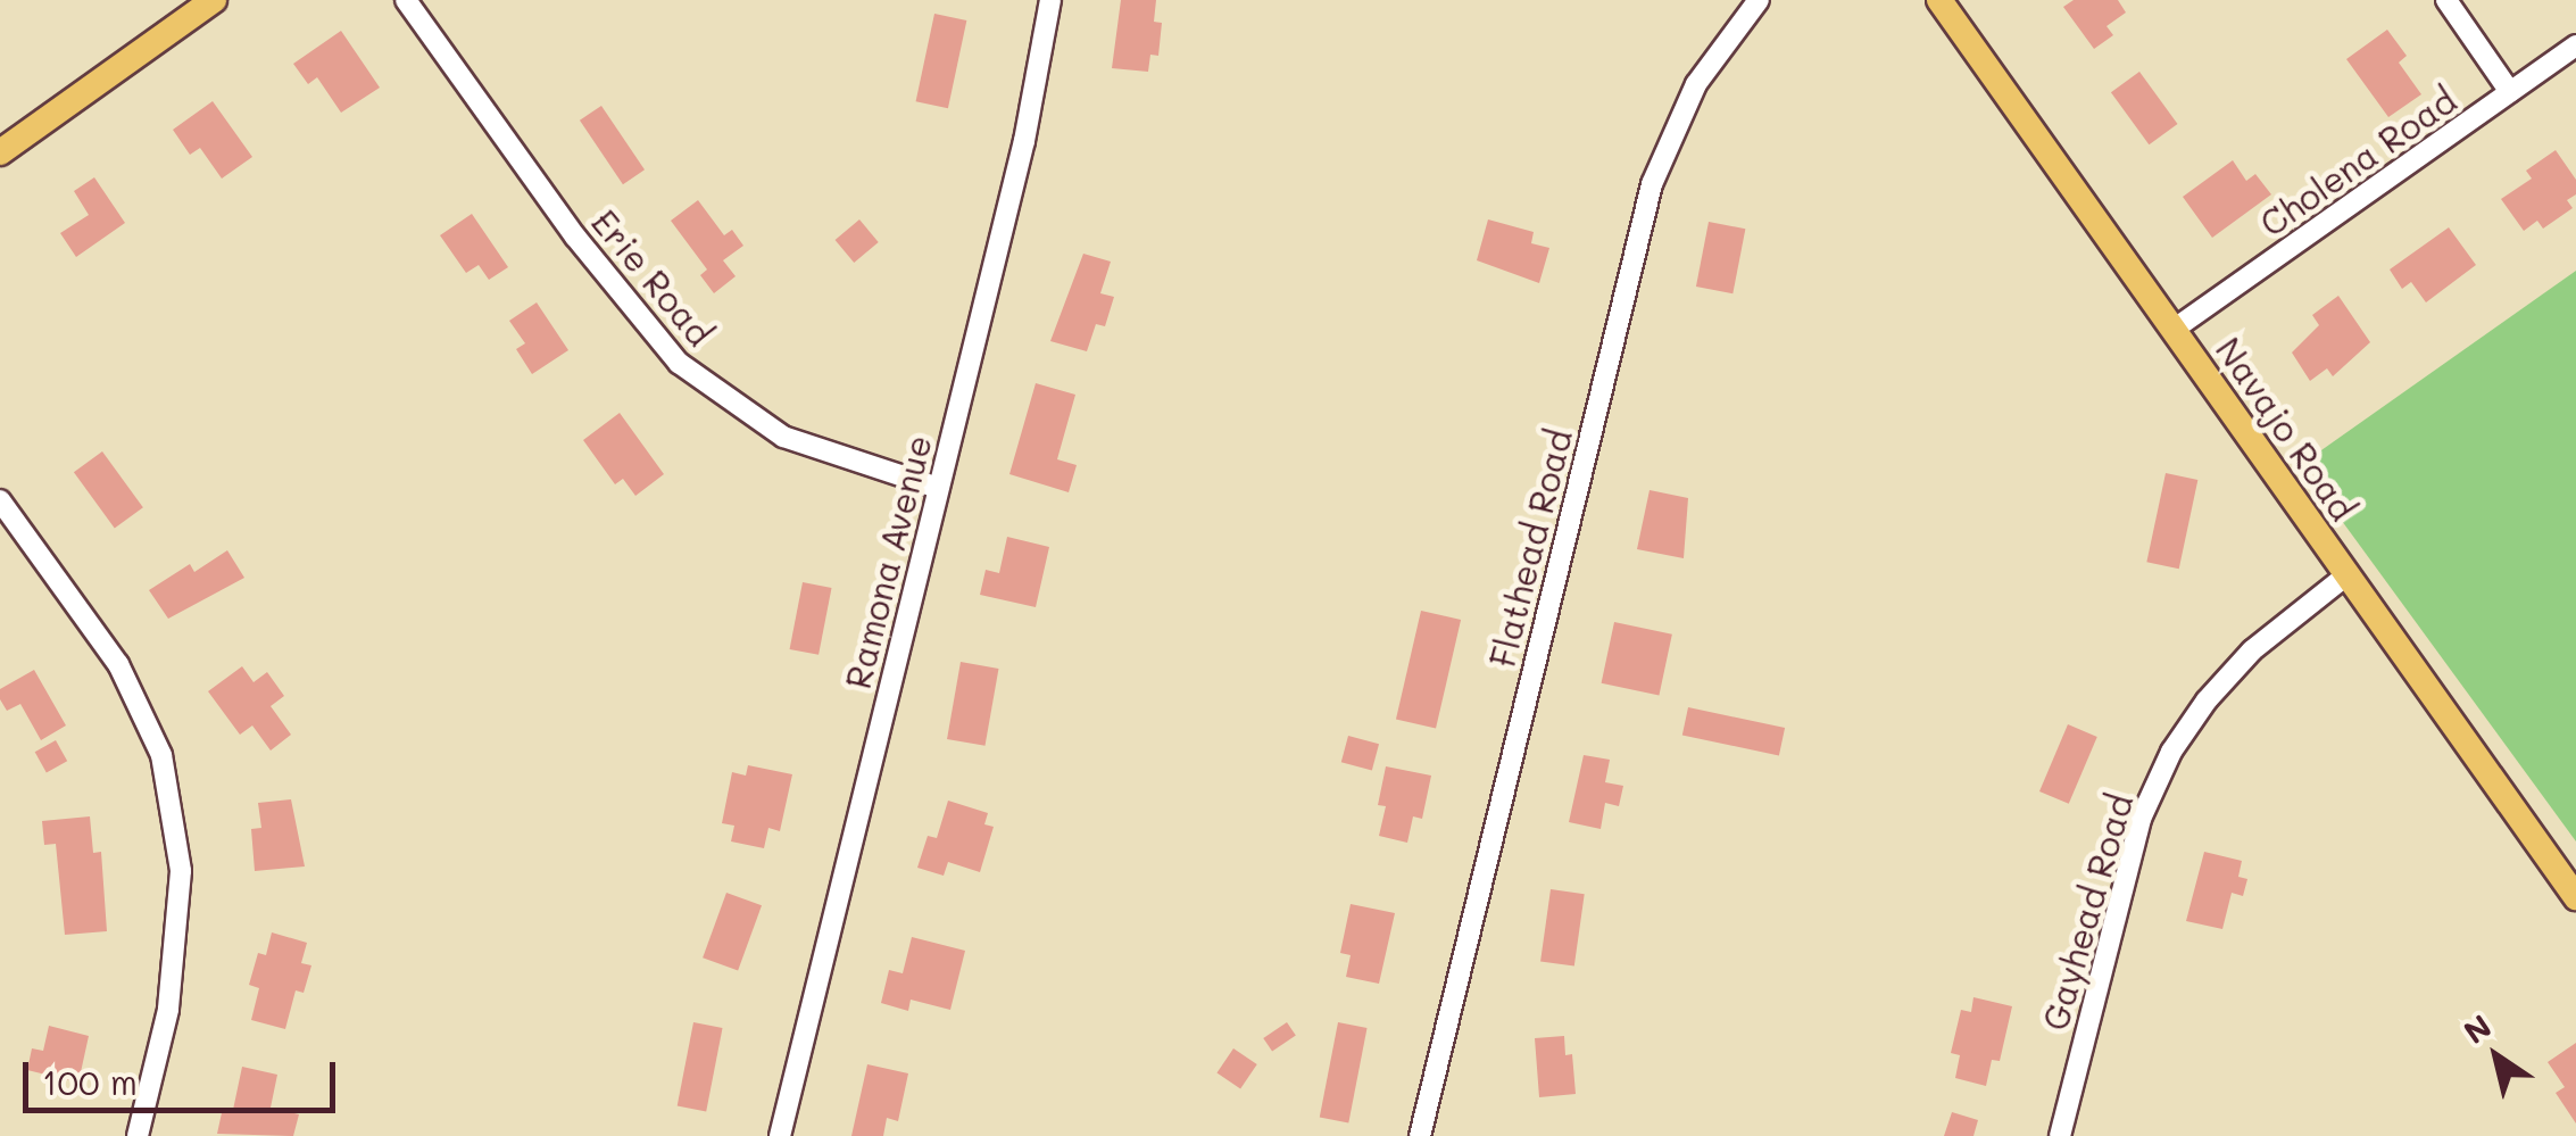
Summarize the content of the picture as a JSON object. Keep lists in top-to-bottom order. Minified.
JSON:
{"streets":{"main road":["Navajo Road"],"street":["Cholena Road","Erie Road","Flathead Road","Ramona Avenue","Gayhead Road"]},"crossings":[["Cholena Road","Navajo Road"],["Erie Road","Ramona Avenue"],["Navajo Road","Gayhead Road"]],"scale_bar":"100 m","north":"top left"}
